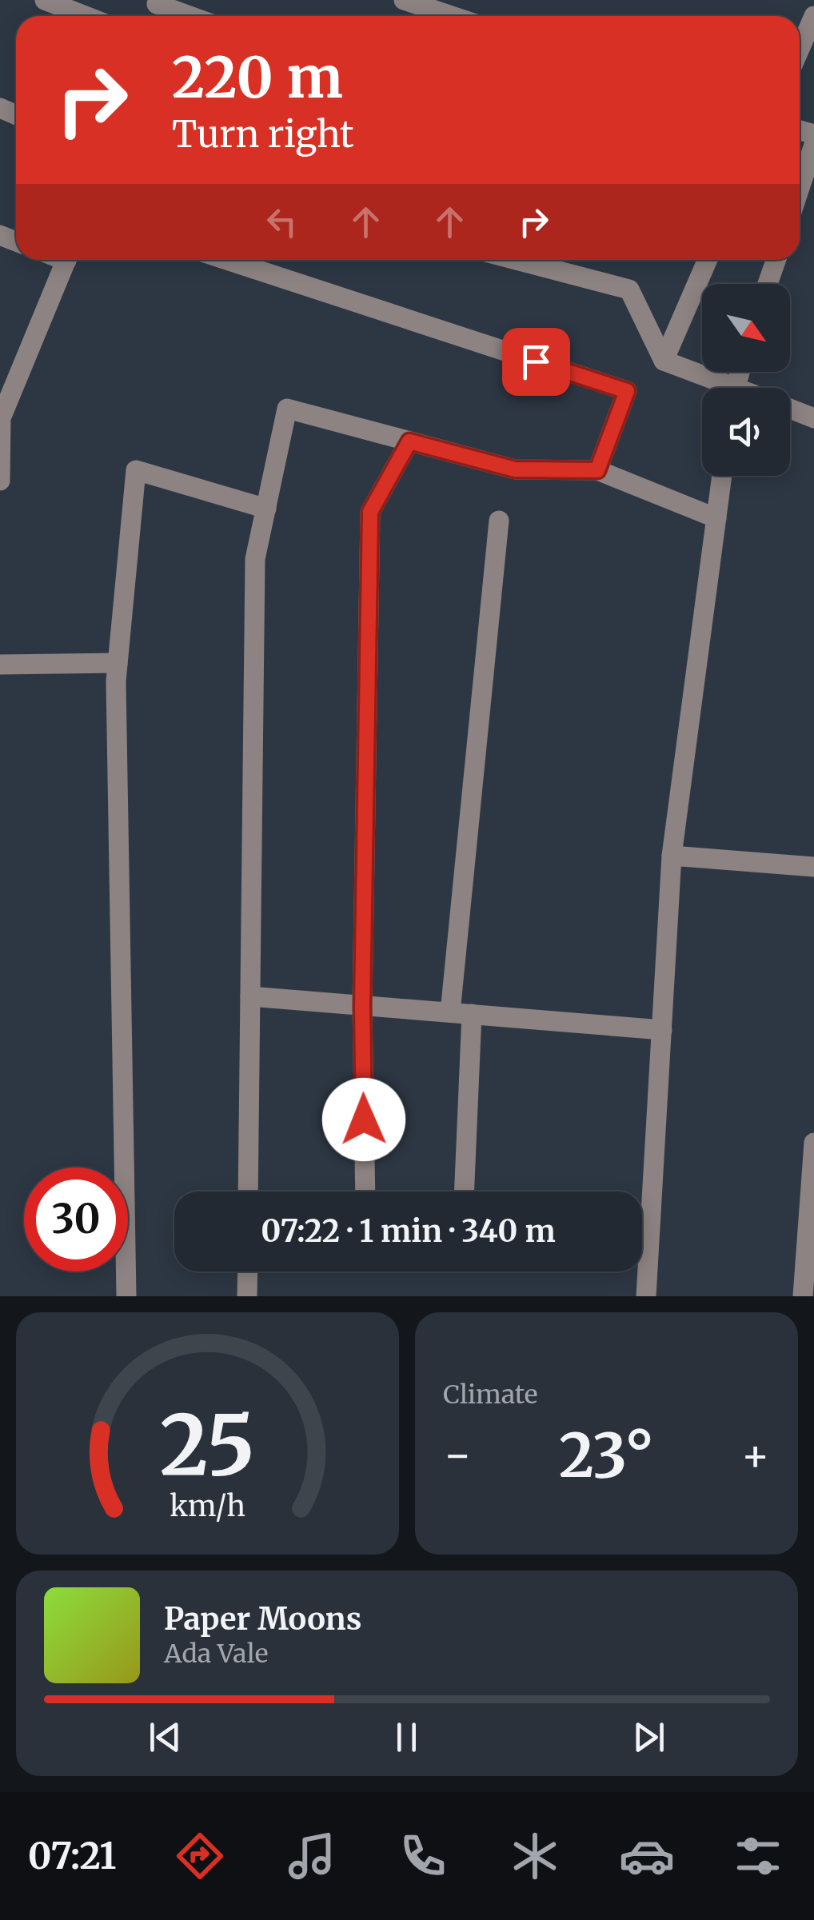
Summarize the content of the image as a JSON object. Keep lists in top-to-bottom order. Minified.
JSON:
{"north":"bottom right","page":{"turn":["220 m","Turn right"],"limit":"30","trip":"07:22 · 1 min · 340 m","tile":"Climate","heat":["−","23°","+"],"song":["Paper Moons","Ada Vale"],"tabs":"07:21","gauge":["25","km/h"]}}
